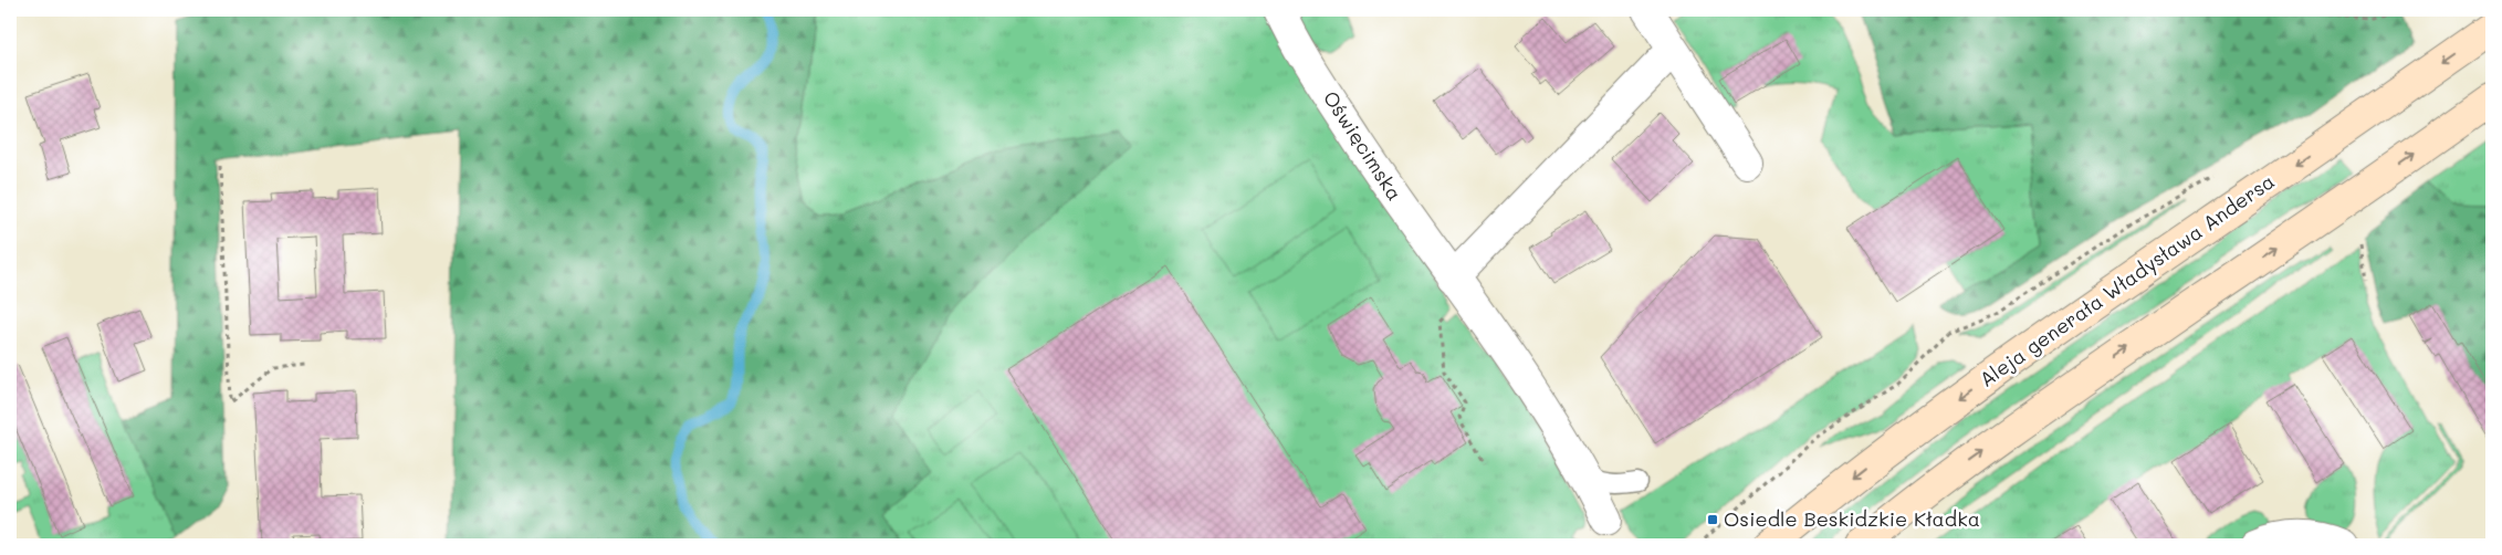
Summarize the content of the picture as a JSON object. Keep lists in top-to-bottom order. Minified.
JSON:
{"streets":{"main road":["Aleja generała Władysława Andersa"],"street":["Oświęcimska"]},"places":{"transit":["Osiedle Beskidzkie Kładka"]}}
